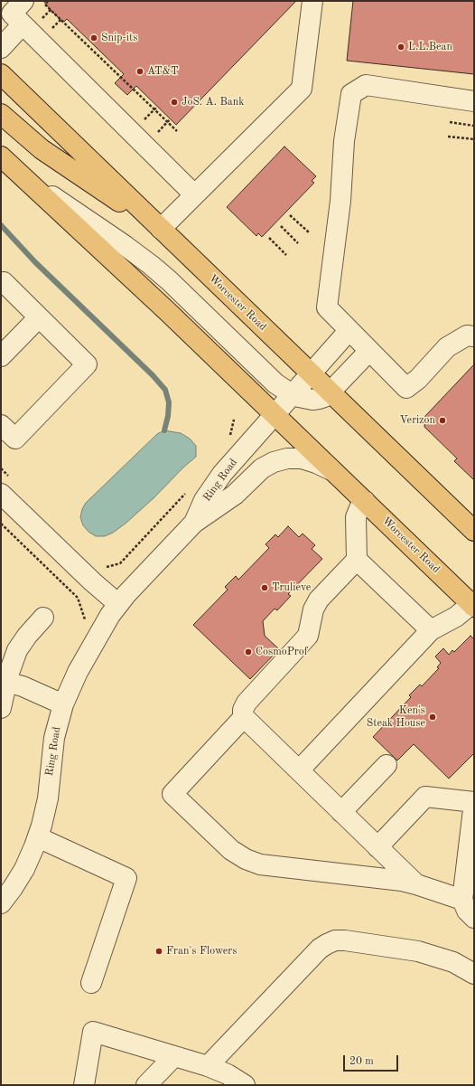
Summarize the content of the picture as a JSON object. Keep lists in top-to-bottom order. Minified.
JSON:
{"streets":{"highway":["Worcester Road"],"street":["Ring Road"]},"crossings":[["Worcester Road","Ring Road"]],"places":["Snip-its","L.L.Bean","AT&T","JoS. A. Bank","Verizon","Trulieve","CosmoProf","Ken's Steak House","Fran's Flowers"],"scale_bar":"20 m"}
